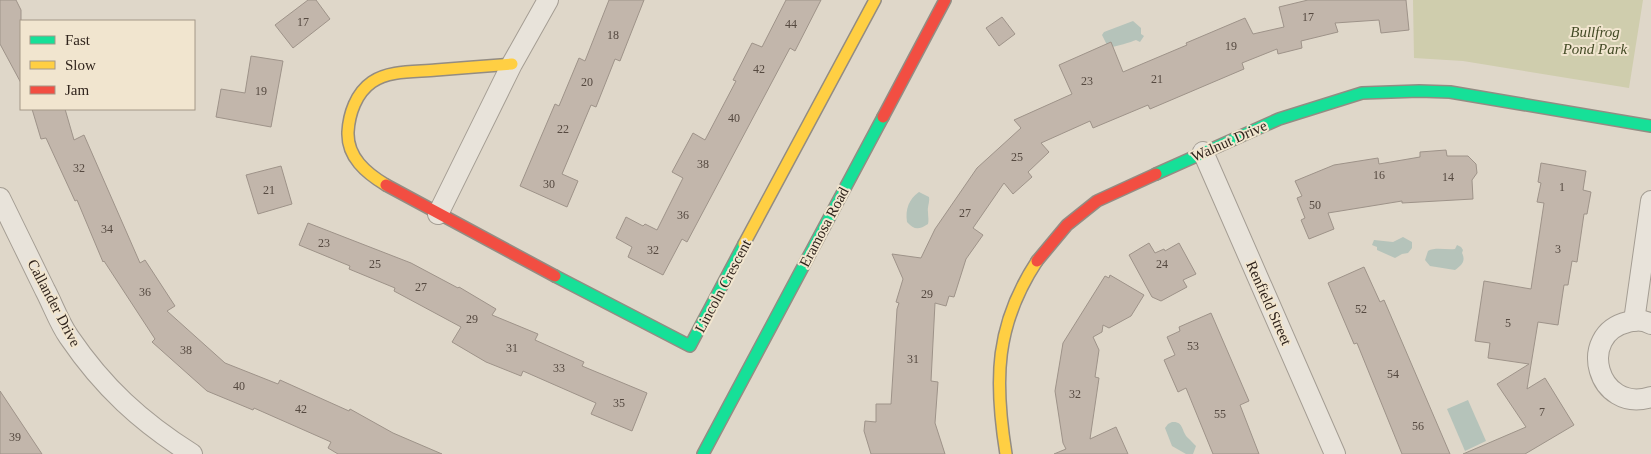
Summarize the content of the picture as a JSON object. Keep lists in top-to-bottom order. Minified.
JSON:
{"streets":{"street":["Walnut Drive","Eramosa Road","Lincoln Crescent","Callander Drive","Renfield Street"]},"crossings":[["Walnut Drive","Renfield Street"]],"parks":["Bullfrog Pond Park"],"house_numbers":["17","17","44","18","19","42","21","23","20","19","40","22","25","38","32","16","14","30","1","21","50","27","36","34","23","3","32","25","24","27","36","29","52","29","5","53","31","38","31","33","54","40","32","35","42","7","55","56","39"],"legend":["Fast","Slow","Jam"]}
